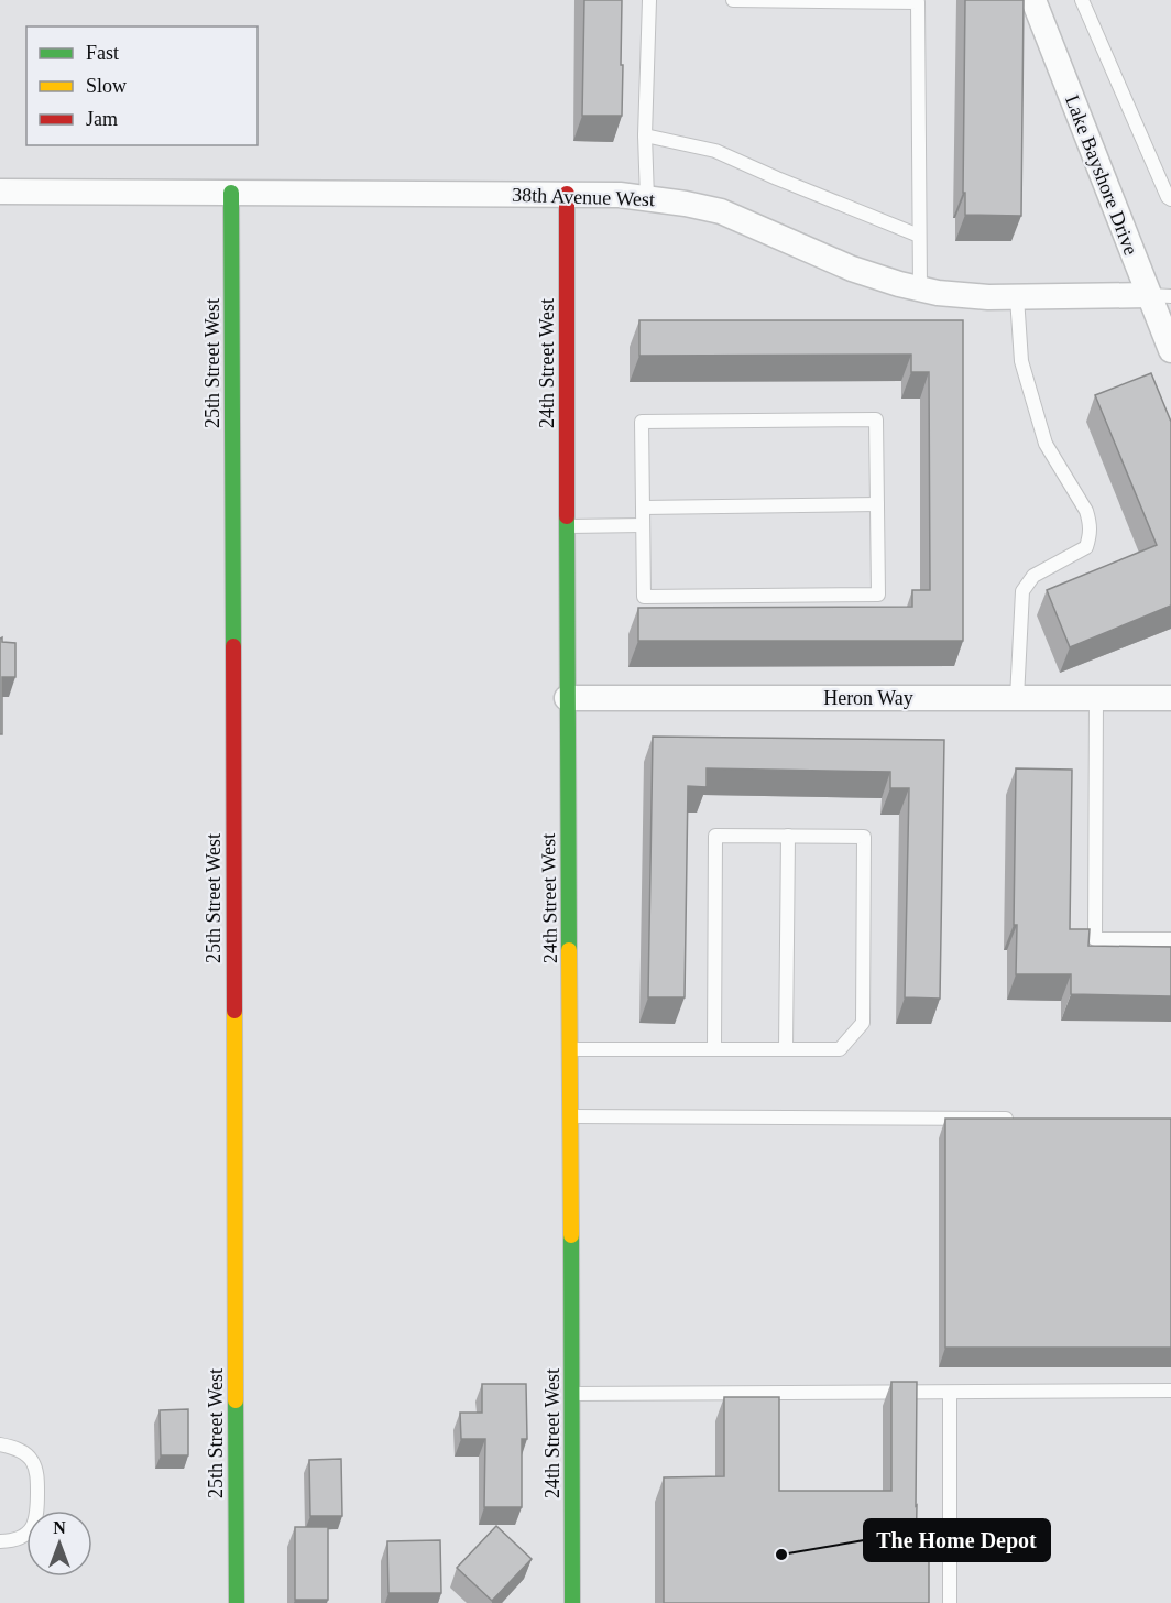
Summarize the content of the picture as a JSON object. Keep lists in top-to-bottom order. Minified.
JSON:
{"streets":{"street":["Lake Bayshore Drive","38th Avenue West","25th Street West","24th Street West","Heron Way"]},"crossings":[["Lake Bayshore Drive","38th Avenue West"],["38th Avenue West","25th Street West"],["38th Avenue West","24th Street West"],["24th Street West","Heron Way"]],"places":["The Home Depot"],"legend":["Fast","Slow","Jam"],"north":"top"}
